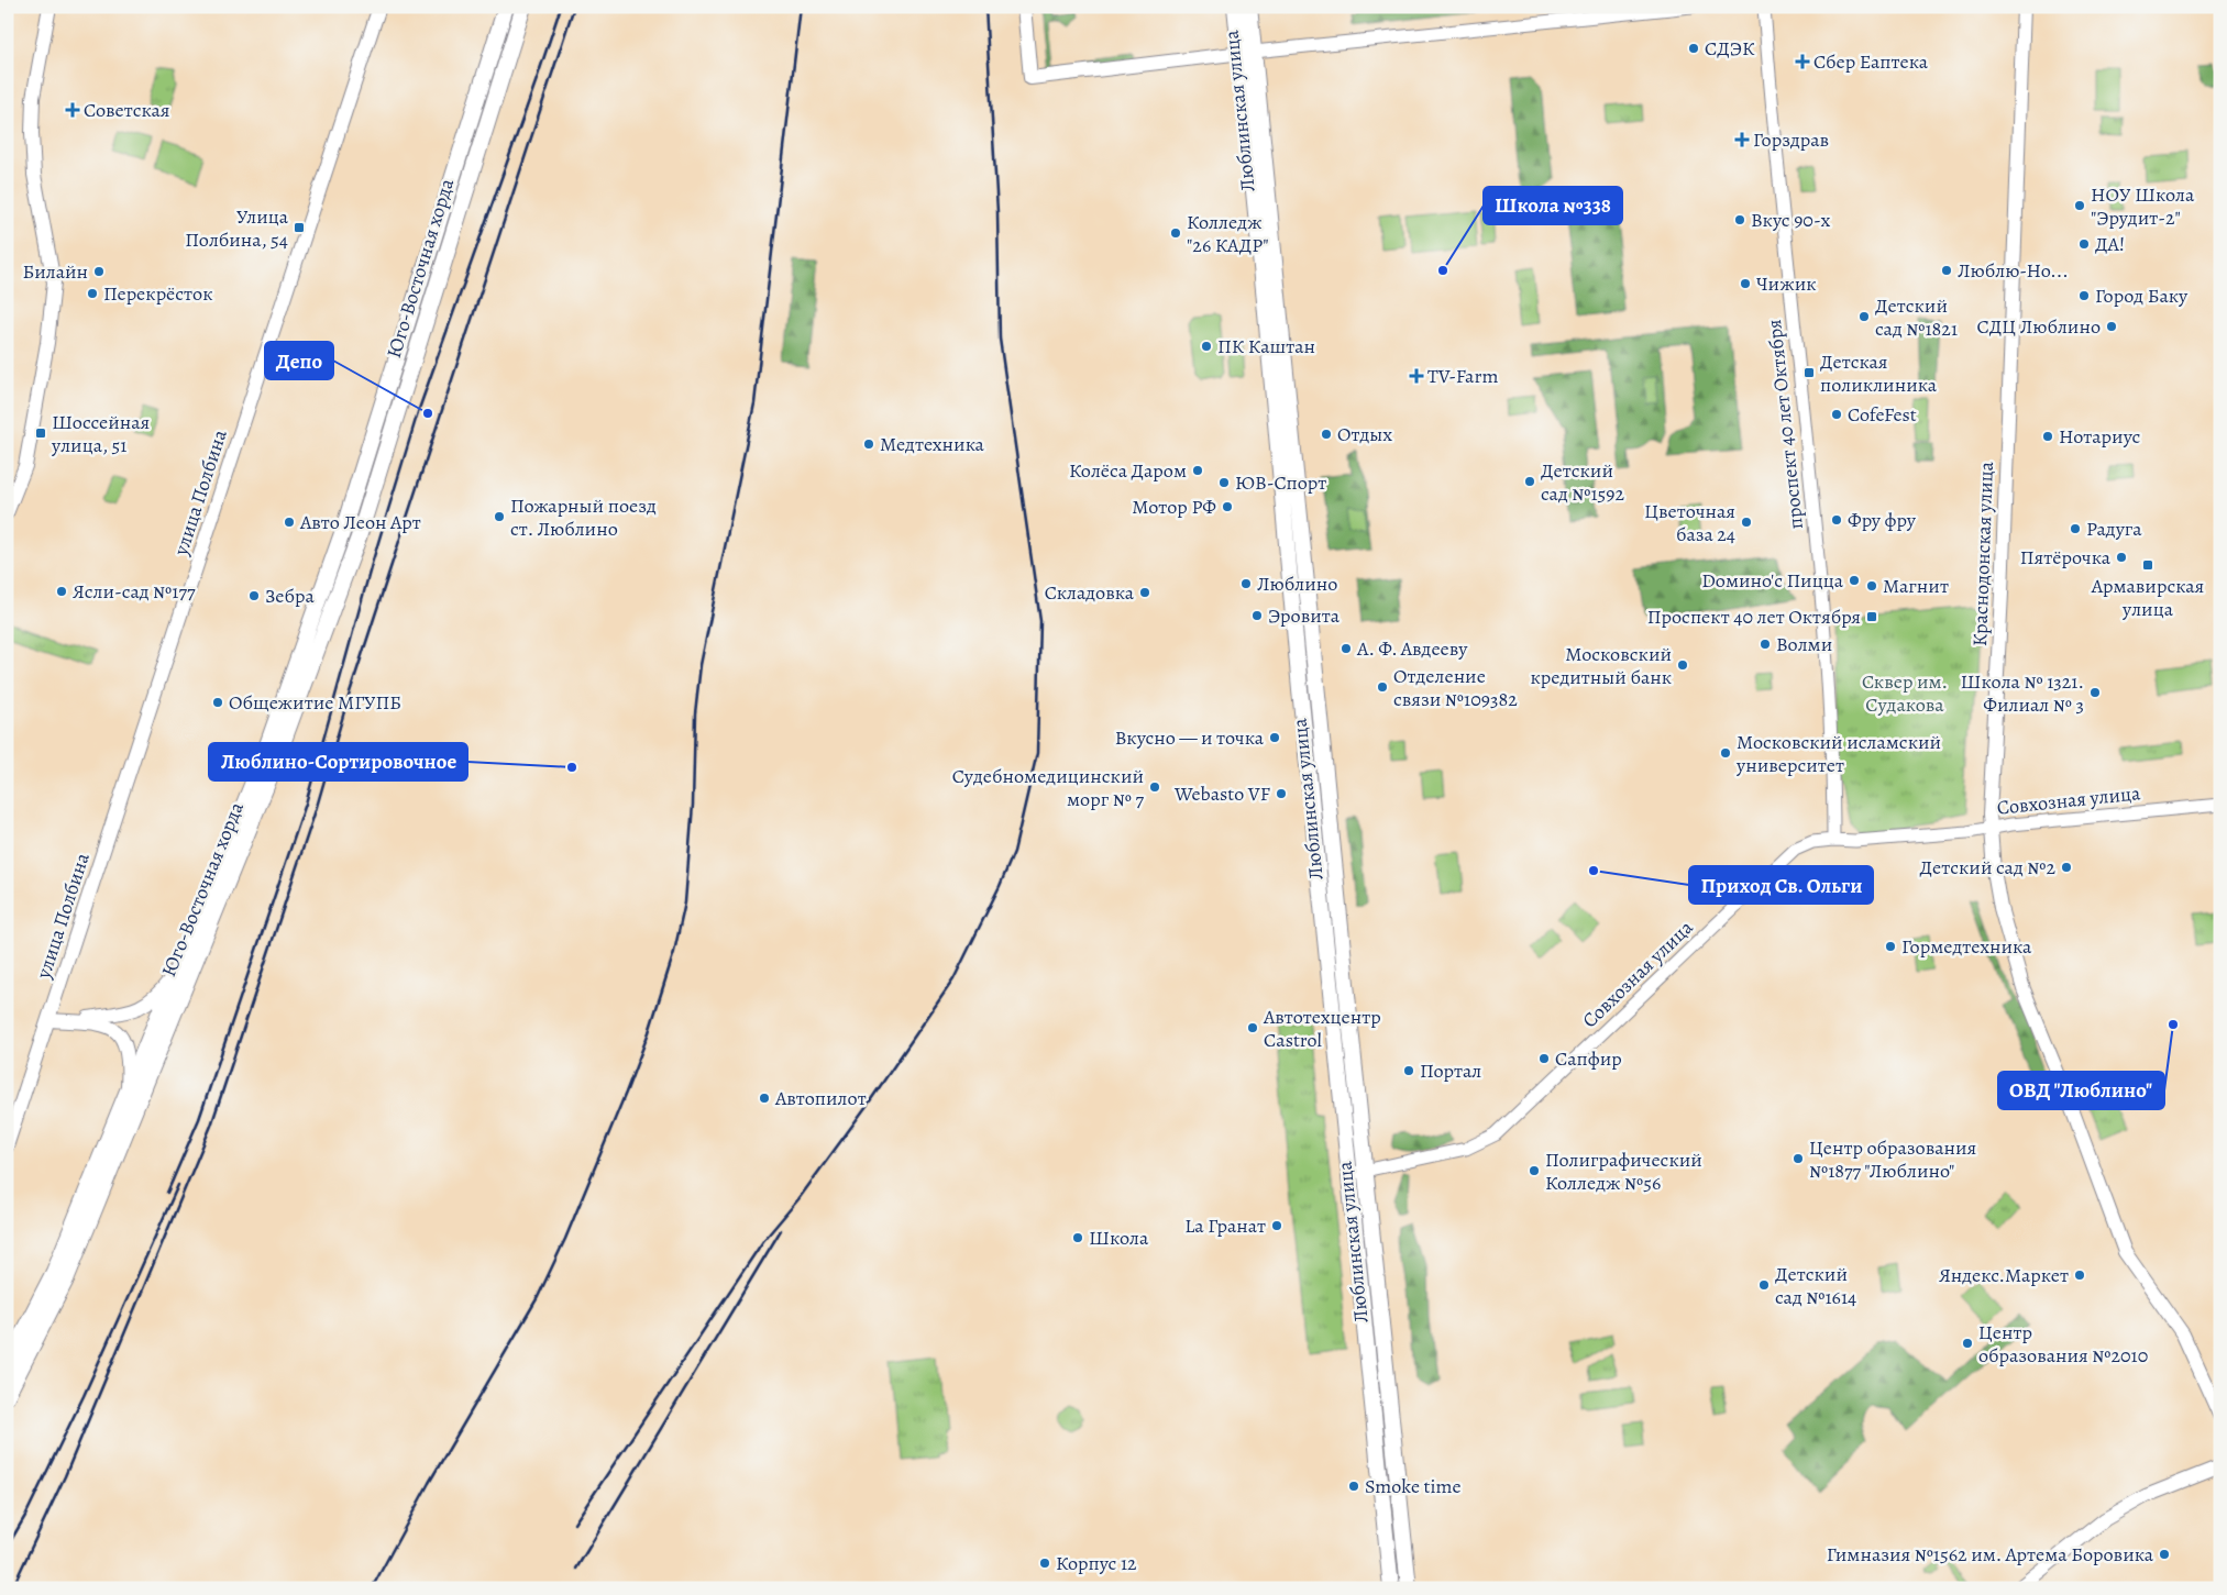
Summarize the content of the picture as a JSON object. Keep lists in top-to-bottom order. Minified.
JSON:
{"streets":{"main road":["Люблинская улица","Юго-Восточная хорда","улица Полбина","Краснодонская улица"],"street":["проспект 40 лет Октября","Совхозная улица"]},"crossings":[["Люблинская улица","Совхозная улица"],["проспект 40 лет Октября","Совхозная улица"],["Краснодонская улица","Совхозная улица"]],"parks":["Сквер им. Судакова"],"places":{"other":["СДЭК","НОУ Школа \"Эрудит-2\"","Вкус 90-х","Колледж \"26 КАДР\"","ДА!","Школа №338","Люблю-Но...","Билайн","Чижик","Перекрёсток","Город Баку","Детский сад №1821","СДЦ Люблино","ПК Каштан","Депо","CofeFest","Отдых","Нотариус","Медтехника","Колёса Даром","Детский сад №1592","ЮВ-Спорт","Мотор РФ","Пожарный поезд ст. Люблино","Фру фру","Авто Леон Арт","Цветочная база 24","Радуга","Пятёрочка","Dомино'с Пицца","Люблино","Магнит","Ясли-сад №177","Складовка","Зебра","Эровита","Волми","А. Ф. Авдееву","Московский кредитный банк","Отделение связи №109382","Школа № 1321. Филиал № 3","Общежитие МГУПБ","Вкусно — и точка","Московский исламский университет","Люблино-Сортировочное","Судебномедицинский морг № 7","Webasto VF","Детский сад №2","Приход Св. Ольги","Гормедтехника","ОВД \"Люблино\"","Автотехцентр Castrol","Сапфир","Портал","Автопилот","Центр образования №1877 \"Люблино\"","Полиграфический Колледж №56","La Гранат","Школа","Яндекс.Маркет","Детский сад №1614","Центр образования №2010","Smoke time","Гимназия №1562 им. Артема Боровика","Корпус 12"],"health":["Сбер Еаптека","Советская","Горздрав","TV-Farm"],"transit":["Улица Полбина, 54","Детская поликлиника","Шоссейная улица, 51","Армавирская улица","Проспект 40 лет Октября"]}}
